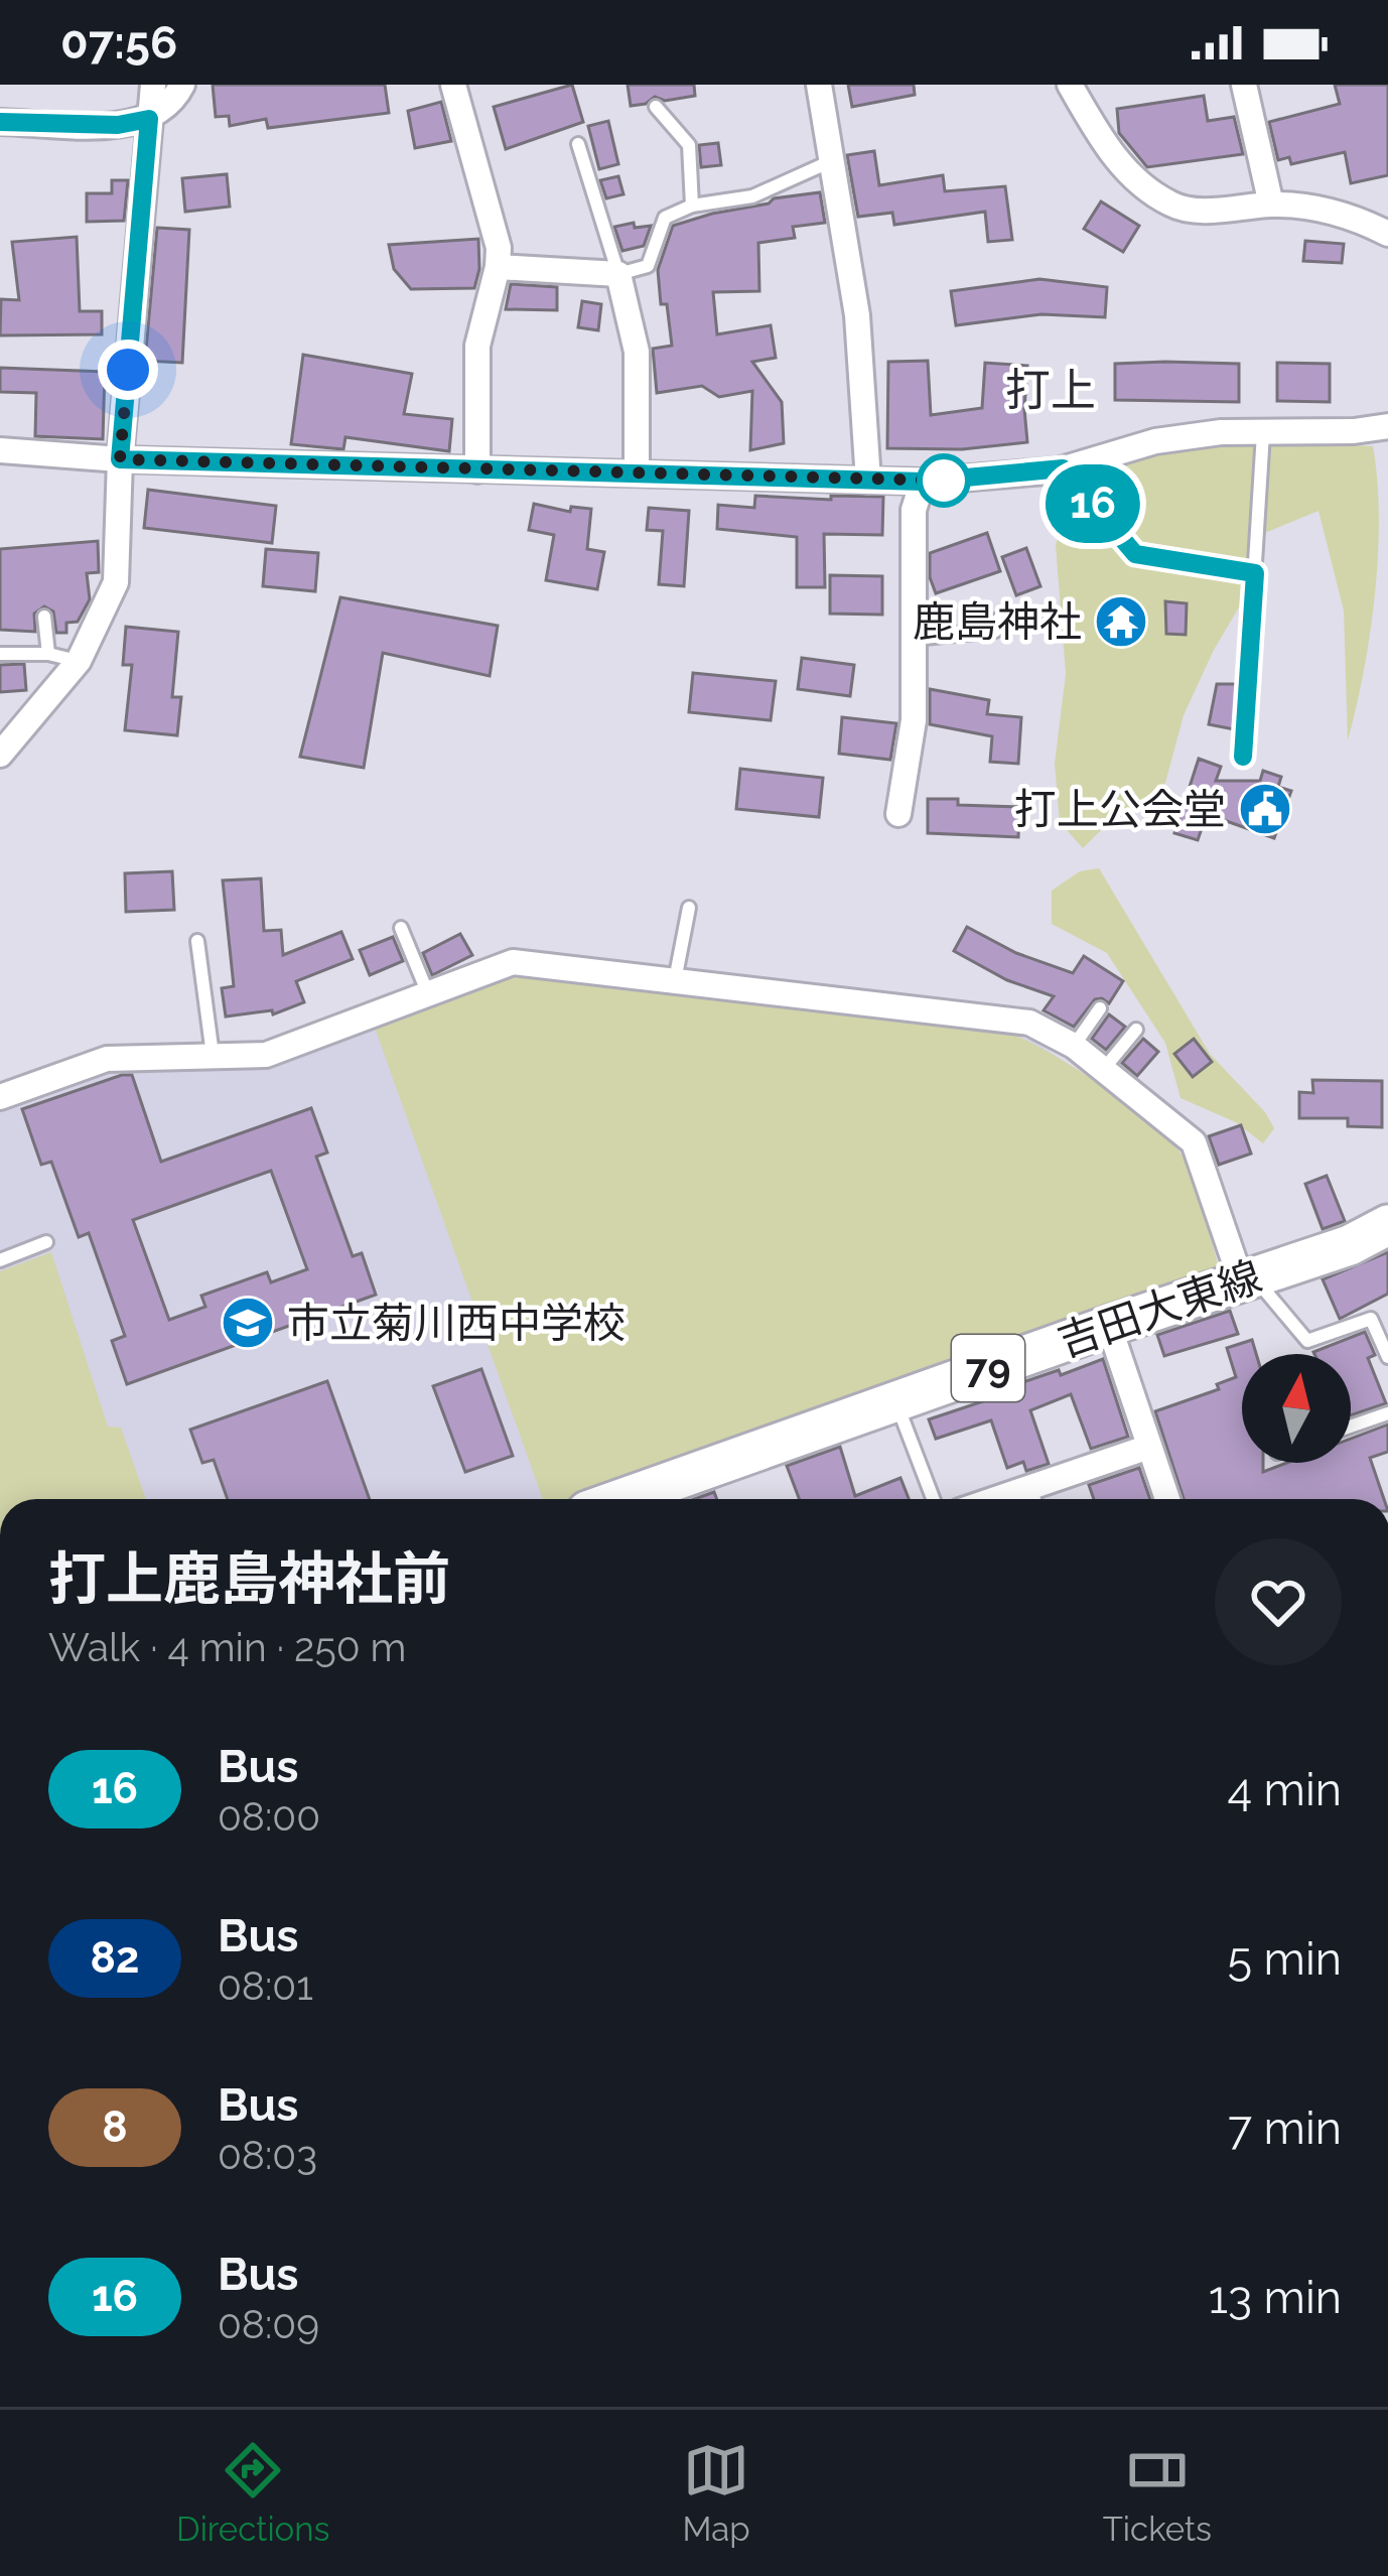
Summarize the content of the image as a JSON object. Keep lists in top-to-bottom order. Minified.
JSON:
{"streets":{"main road":["吉田大東線","79"]},"districts":["打上"],"places":{"temple":["鹿島神社"],"public building":["打上公会堂"],"school or university":["市立菊川西中学校"]},"lines":["bus line 16"],"north":"top","page":{"status":"07:56","on_map":"16","heading":["打上鹿島神社前","Walk · 4 min · 250 m"],"list":[{"mark":"16","name":"Bus","note":"08:00","value":"4 min"},{"mark":"82","name":"Bus","note":"08:01","value":"5 min"},{"mark":"8","name":"Bus","note":"08:03","value":"7 min"},{"mark":"16","name":"Bus","note":"08:09","value":"13 min"}],"tabs":["Directions","Map","Tickets"]}}
